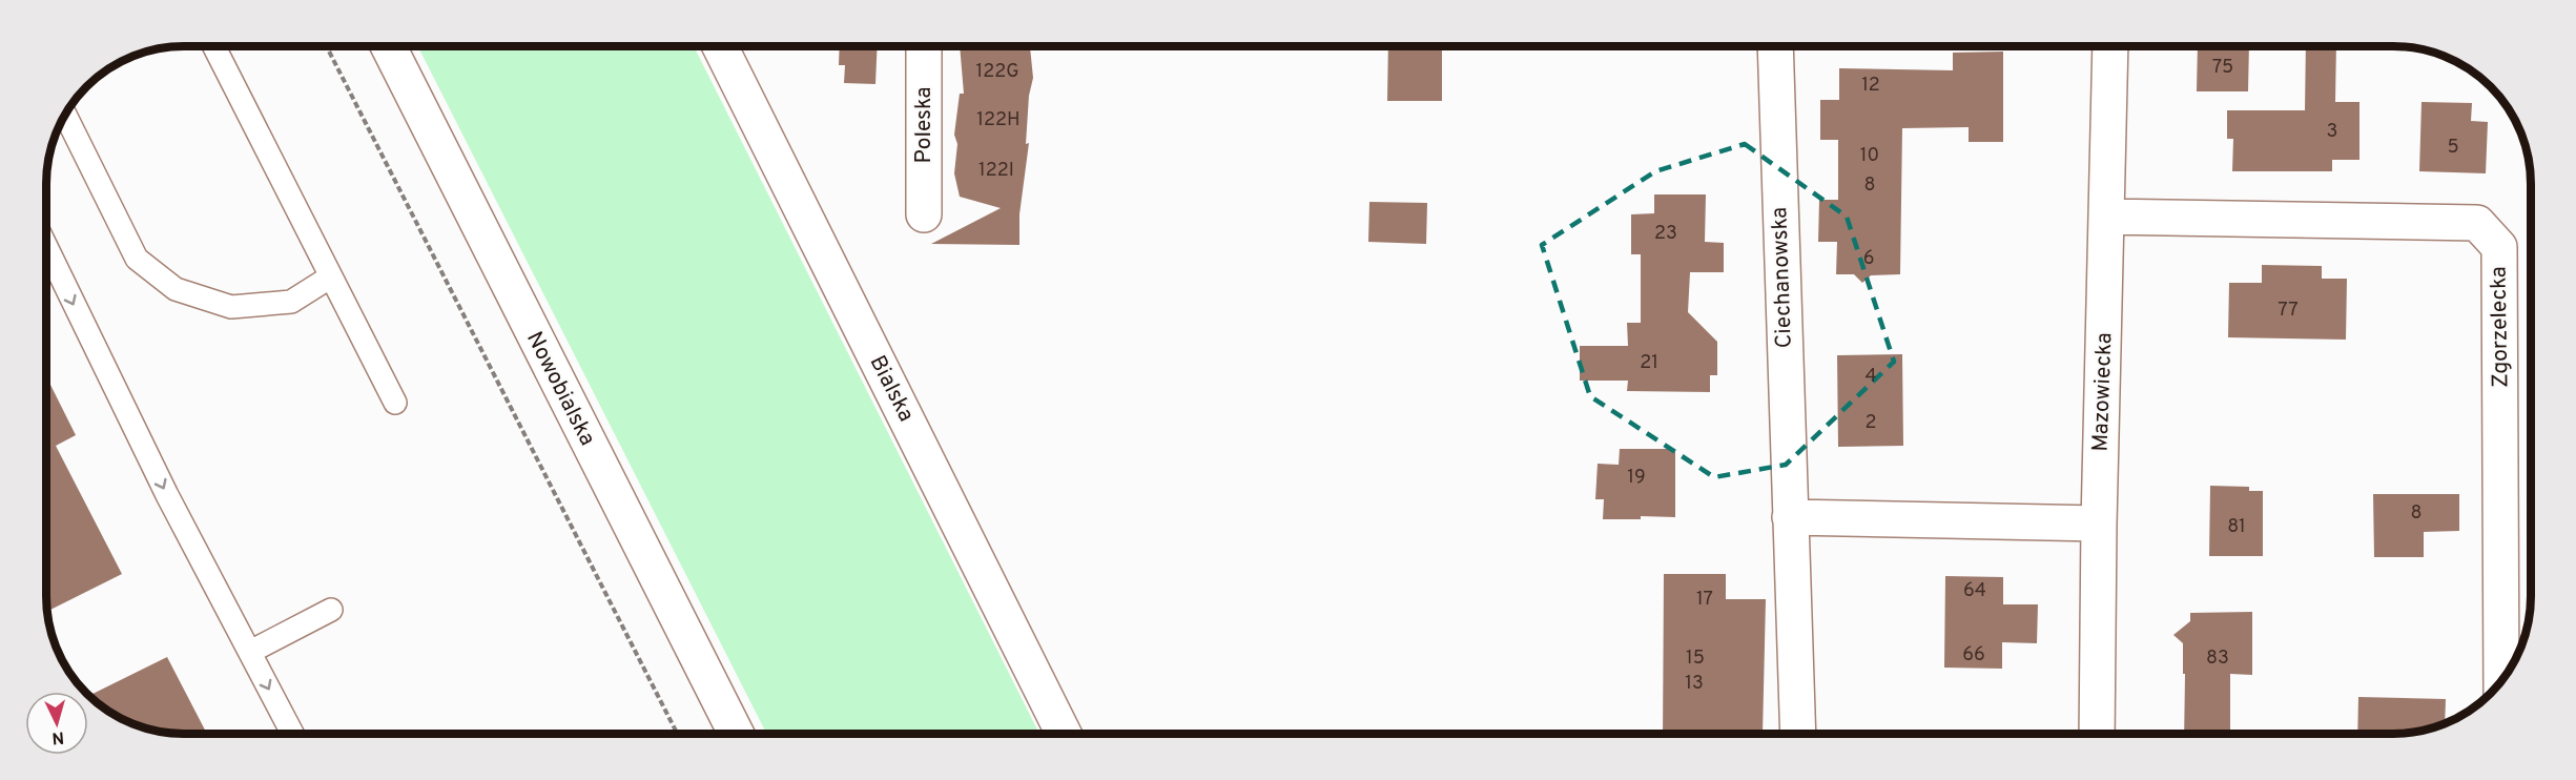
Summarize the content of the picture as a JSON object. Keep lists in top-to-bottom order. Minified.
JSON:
{"streets":{"street":["Poleska","Ciechanowska","Zgorzelecka","Nowobialska","Bialska","Mazowiecka"]},"crossings":[["Zgorzelecka","Mazowiecka"]],"house_numbers":["75","122G","12","122H","3","5","10","122I","8","23","6","77","21","4","2","19","8","81","64","17","66","15","83","13"],"north":"bottom"}
